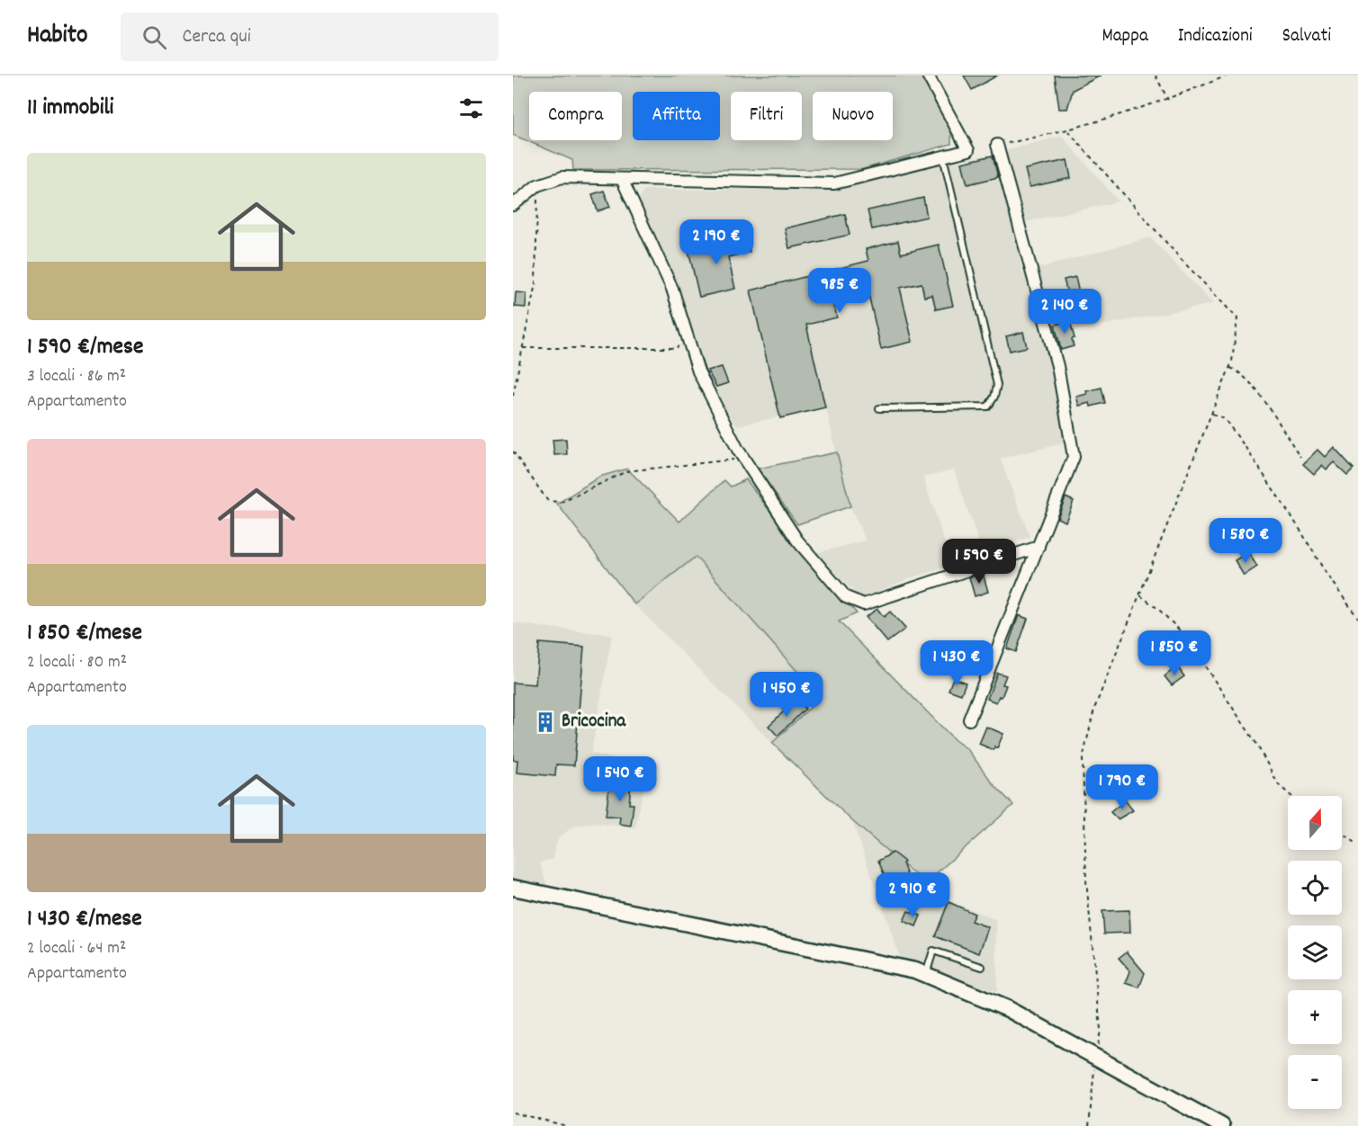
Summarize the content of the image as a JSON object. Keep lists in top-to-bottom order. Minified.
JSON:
{"places":{"building":["Bricocina"]},"north":"top","page":{"header":"Habito","search":"Cerca qui","nav":["Mappa","Indicazioni","Salvati"],"heading":"11 immobili","chip":["Compra","Affitta","Filtri","Nuovo"],"list":[{"name":"1 590 €/mese","note":"3 locali · 86 m² · Appartamento"},{"name":"1 850 €/mese","note":"2 locali · 80 m² · Appartamento"},{"name":"1 430 €/mese","note":"2 locali · 64 m² · Appartamento"}],"price":["2 190 €","985 €","2 140 €","1 580 €","1 590 €","1 850 €","1 430 €","1 450 €","1 540 €","1 790 €","2 910 €"],"map_buttons":["+","−"]}}
